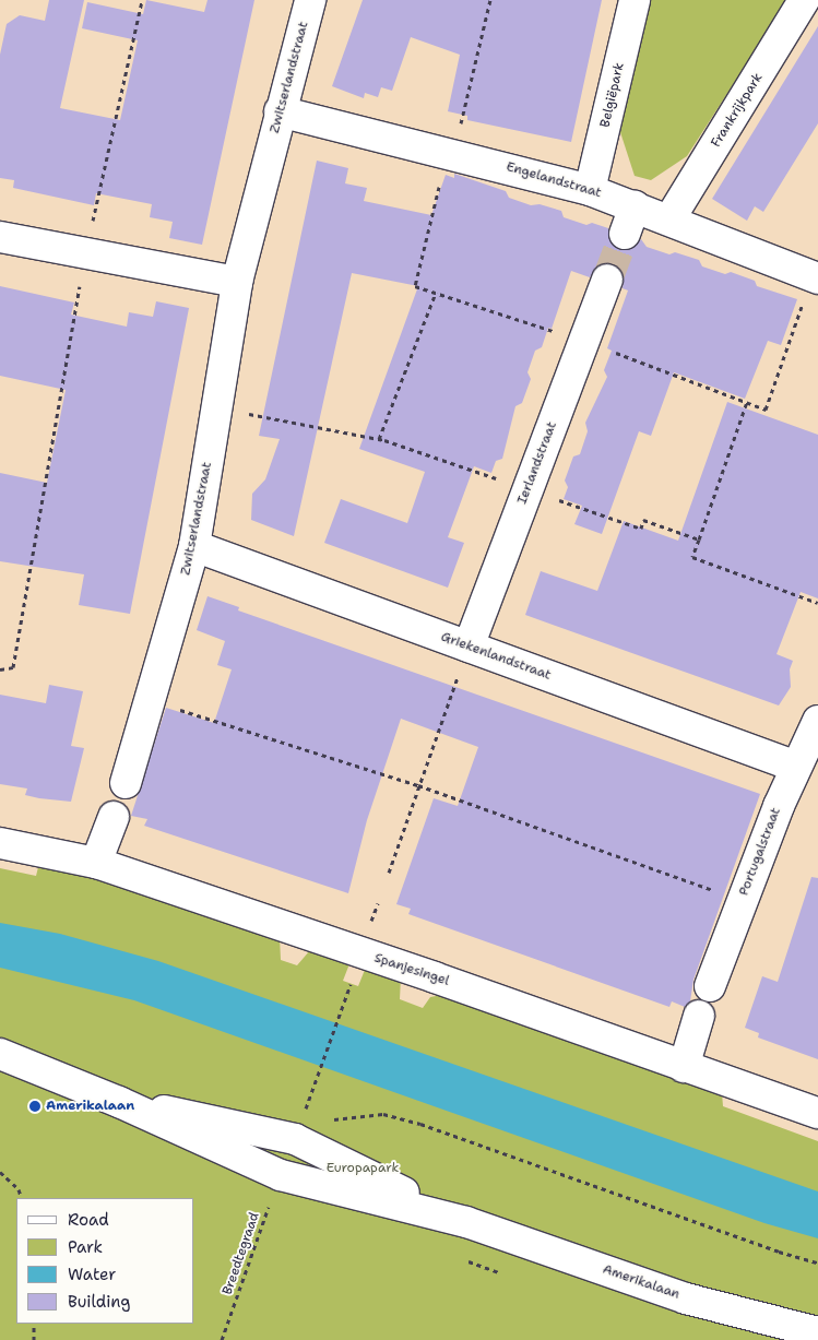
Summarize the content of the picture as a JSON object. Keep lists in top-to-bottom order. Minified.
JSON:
{"streets":{"street":["Zwitserlandstraat","Belgiëpark","Frankrijkpark","Engelandstraat","Ierlandstraat","Griekenlandstraat","Portugalstraat","Spanjesingel","Amerikalaan"],"path":["Breedtegraad"]},"crossings":[["Zwitserlandstraat","Engelandstraat"],["Zwitserlandstraat","Griekenlandstraat"],["Belgiëpark","Engelandstraat"],["Frankrijkpark","Engelandstraat"],["Ierlandstraat","Griekenlandstraat"],["Griekenlandstraat","Portugalstraat"],["Breedtegraad","Amerikalaan"]],"parks":["Europapark"],"places":["Amerikalaan"],"legend":["Road","Park","Water","Building"]}
